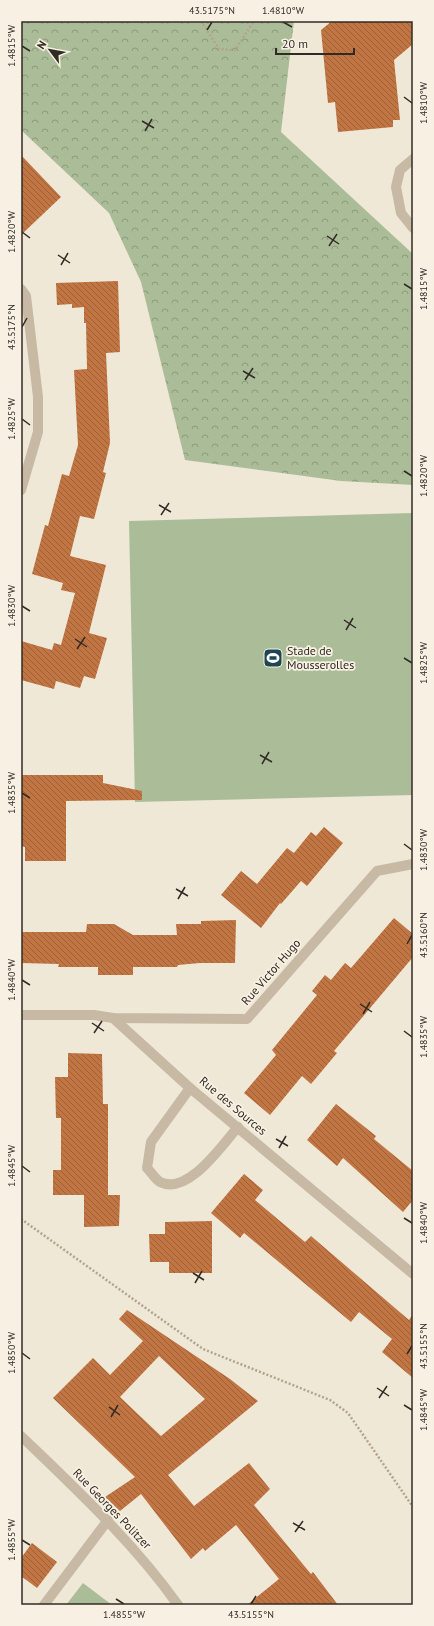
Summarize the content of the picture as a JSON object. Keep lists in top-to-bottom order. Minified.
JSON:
{"streets":{"street":["Rue Victor Hugo","Rue des Sources","Rue Georges Politzer"]},"crossings":[["Rue Victor Hugo","Rue des Sources"]],"places":{"sports":["Stade de Mousserolles"]},"scale_bar":"20 m","north":"top left","coordinates":["43.5175°N","1.4810°W","1.4815°W","1.4820°W","1.4825°W","1.4830°W","1.4835°W","43.5160°N","1.4840°W","1.4845°W","43.5155°N","1.4850°W","1.4855°W"]}
